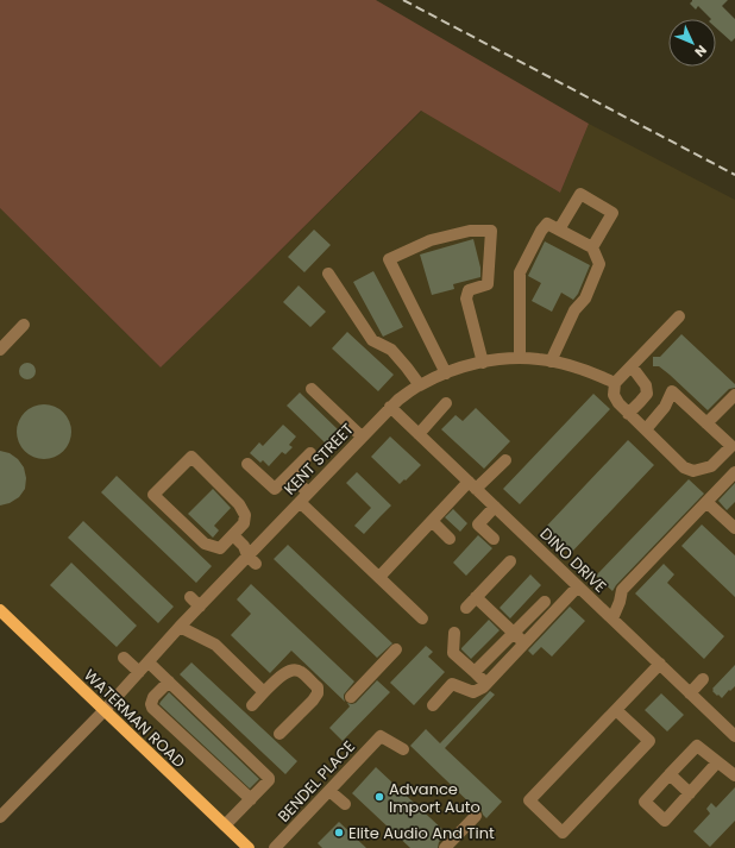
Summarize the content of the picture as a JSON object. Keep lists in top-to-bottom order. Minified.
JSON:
{"streets":{"main road":["WATERMAN ROAD"],"street":["KENT STREET","DINO DRIVE","BENDEL PLACE"]},"crossings":[["KENT STREET","DINO DRIVE"],["KENT STREET","WATERMAN ROAD"]],"places":["Advance Import Auto","Elite Audio And Tint"],"north":"bottom right"}
